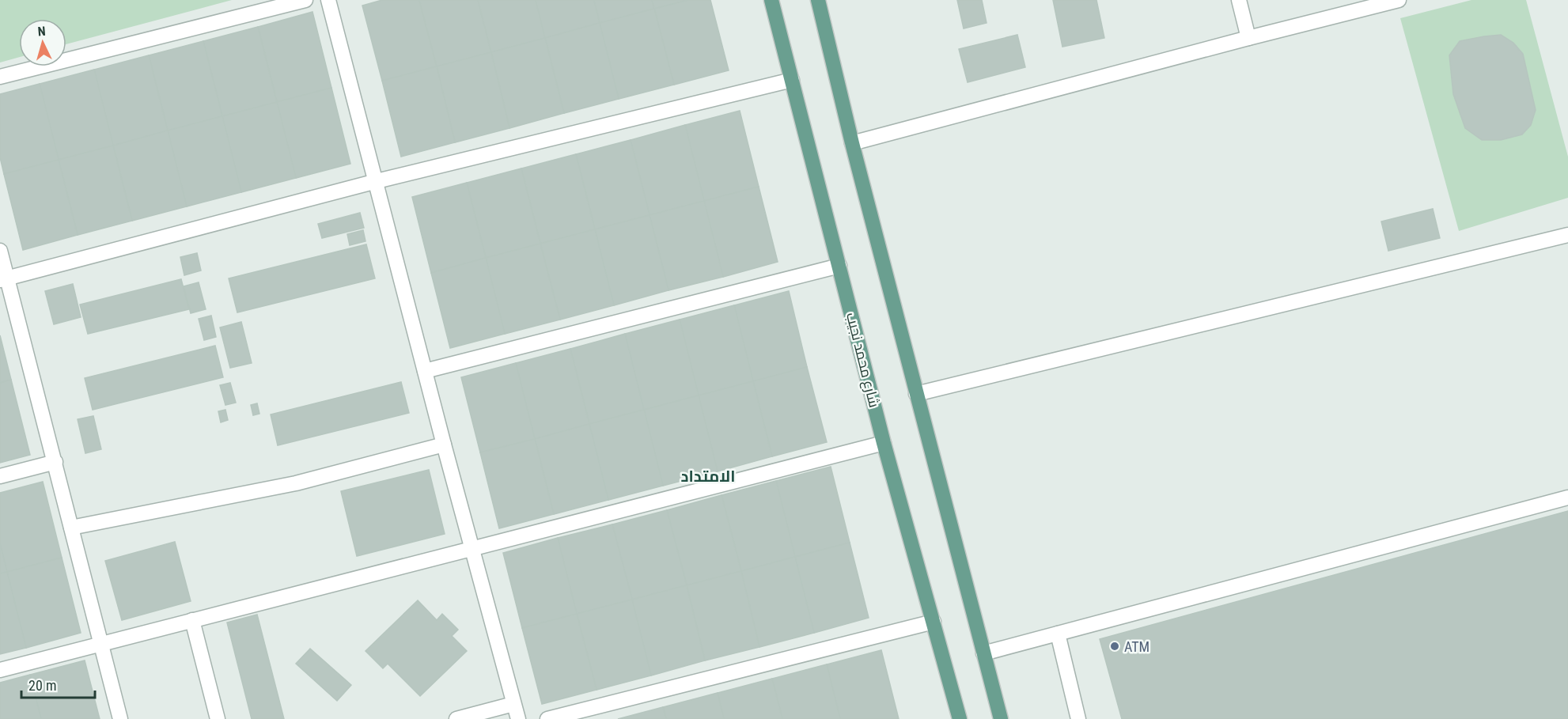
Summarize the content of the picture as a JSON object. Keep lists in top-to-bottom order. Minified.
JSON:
{"streets":{"main road":["شارع محمد نجيب"]},"districts":["الامتداد"],"places":["ATM"],"scale_bar":"20 m","north":"top"}
